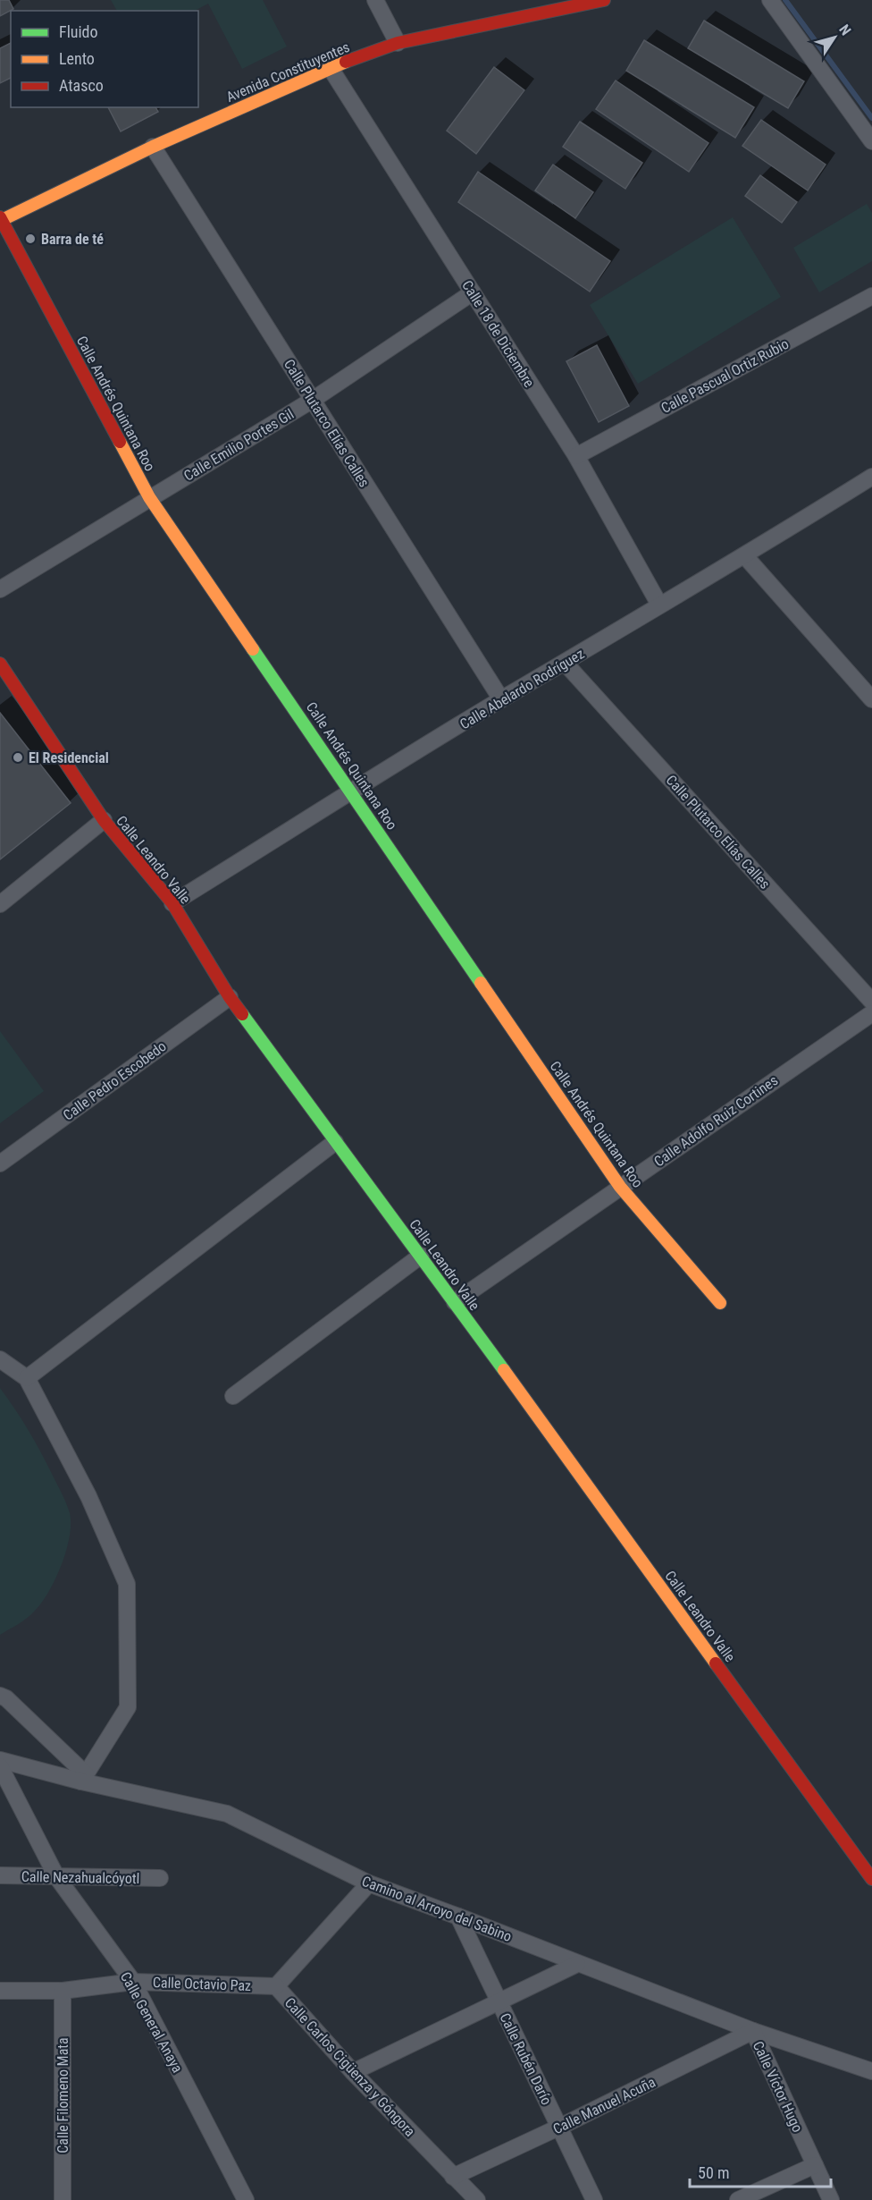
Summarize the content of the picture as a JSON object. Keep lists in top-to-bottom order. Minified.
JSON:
{"streets":{"street":["Avenida Constituyentes","Calle 18 de Diciembre","Calle Pascual Ortiz Rubio","Calle Andrés Quintana Roo","Calle Plutarco Elías Calles","Calle Emilio Portes Gil","Calle Abelardo Rodríguez","Calle Leandro Valle","Calle Pedro Escobedo","Calle Adolfo Ruiz Cortines","Calle Nezahualcóyotl","Camino al Arroyo del Sabino","Calle Octavio Paz","Calle General Anaya","Calle Rubén Darío","Calle Carlos Cigüenza y Góngora","Calle Víctor Hugo","Calle Filomeno Mata","Calle Manuel Acuña"]},"crossings":[["Avenida Constituyentes","Calle 18 de Diciembre"],["Avenida Constituyentes","Calle Andrés Quintana Roo"],["Avenida Constituyentes","Calle Plutarco Elías Calles"],["Calle 18 de Diciembre","Calle Pascual Ortiz Rubio"],["Calle 18 de Diciembre","Calle Emilio Portes Gil"],["Calle 18 de Diciembre","Calle Abelardo Rodríguez"],["Calle Andrés Quintana Roo","Calle Emilio Portes Gil"],["Calle Andrés Quintana Roo","Calle Abelardo Rodríguez"],["Calle Andrés Quintana Roo","Calle Adolfo Ruiz Cortines"],["Calle Plutarco Elías Calles","Calle Emilio Portes Gil"],["Calle Plutarco Elías Calles","Calle Abelardo Rodríguez"],["Calle Abelardo Rodríguez","Calle Leandro Valle"],["Calle Leandro Valle","Calle Pedro Escobedo"],["Calle Leandro Valle","Calle Adolfo Ruiz Cortines"],["Calle Nezahualcóyotl","Calle General Anaya"],["Camino al Arroyo del Sabino","Calle Rubén Darío"],["Camino al Arroyo del Sabino","Calle Carlos Cigüenza y Góngora"],["Camino al Arroyo del Sabino","Calle Víctor Hugo"],["Camino al Arroyo del Sabino","Calle Manuel Acuña"],["Calle Octavio Paz","Calle General Anaya"],["Calle Octavio Paz","Calle Carlos Cigüenza y Góngora"],["Calle Octavio Paz","Calle Filomeno Mata"],["Calle Rubén Darío","Calle Manuel Acuña"],["Calle Carlos Cigüenza y Góngora","Calle Manuel Acuña"],["Calle Víctor Hugo","Calle Manuel Acuña"]],"places":["Barra de té","El Residencial"],"legend":["Fluido","Lento","Atasco"],"scale_bar":"50 m","north":"top right"}
